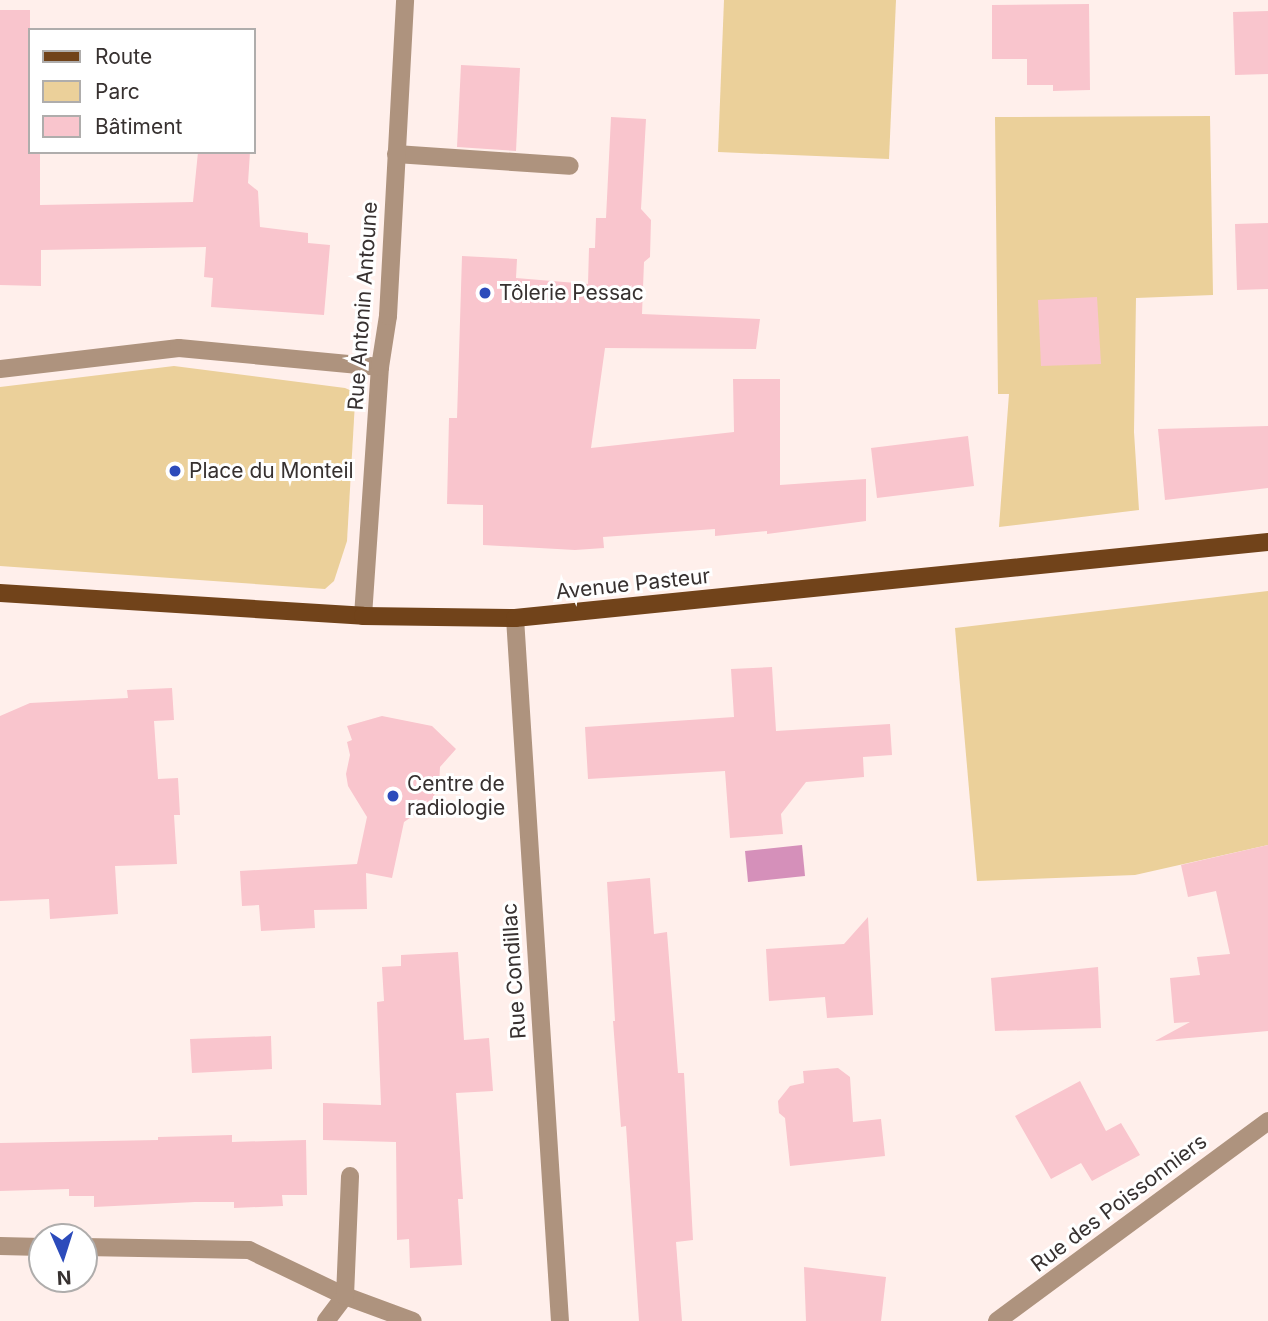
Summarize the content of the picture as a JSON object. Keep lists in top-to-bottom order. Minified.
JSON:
{"streets":{"main road":["Avenue Pasteur"],"street":["Rue Antonin Antoune","Rue Condillac","Rue des Poissonniers"]},"crossings":[["Rue Antonin Antoune","Avenue Pasteur"],["Avenue Pasteur","Rue Condillac"]],"places":["Tôlerie Pessac","Place du Monteil","Centre de radiologie"],"legend":["Route","Parc","Bâtiment"],"north":"bottom"}
